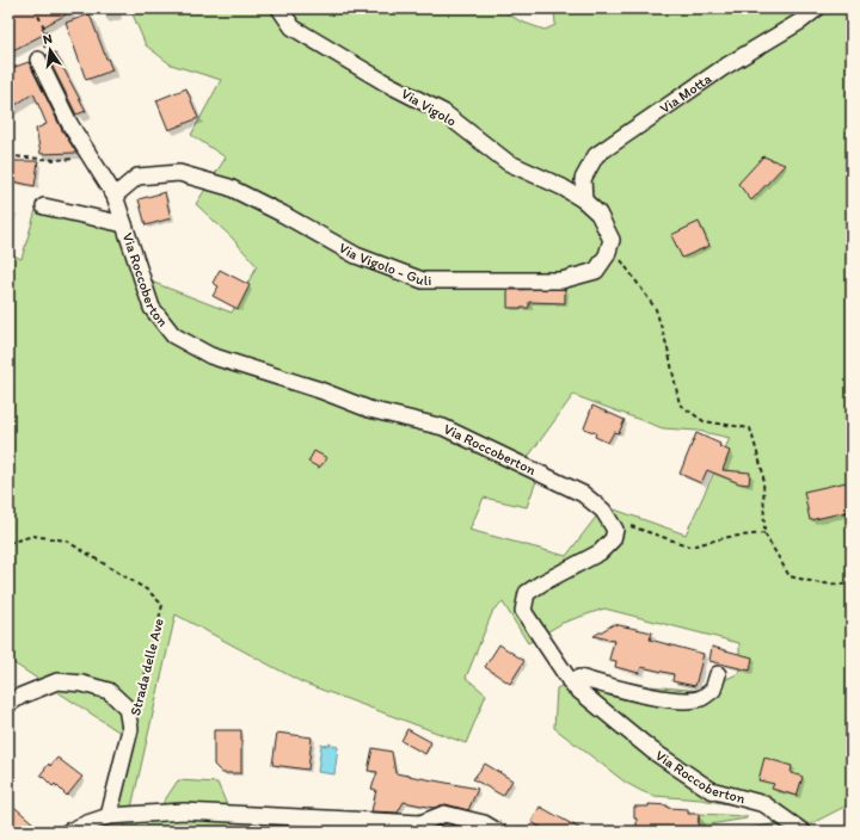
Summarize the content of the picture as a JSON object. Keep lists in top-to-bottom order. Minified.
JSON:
{"streets":{"street":["Via Motta","Via Vigolo","Via Vigolo - Guli","Via Roccoberton","Strada delle Ave"]},"crossings":[["Via Motta","Via Vigolo"],["Via Vigolo - Guli","Via Roccoberton"]],"north":"top"}
